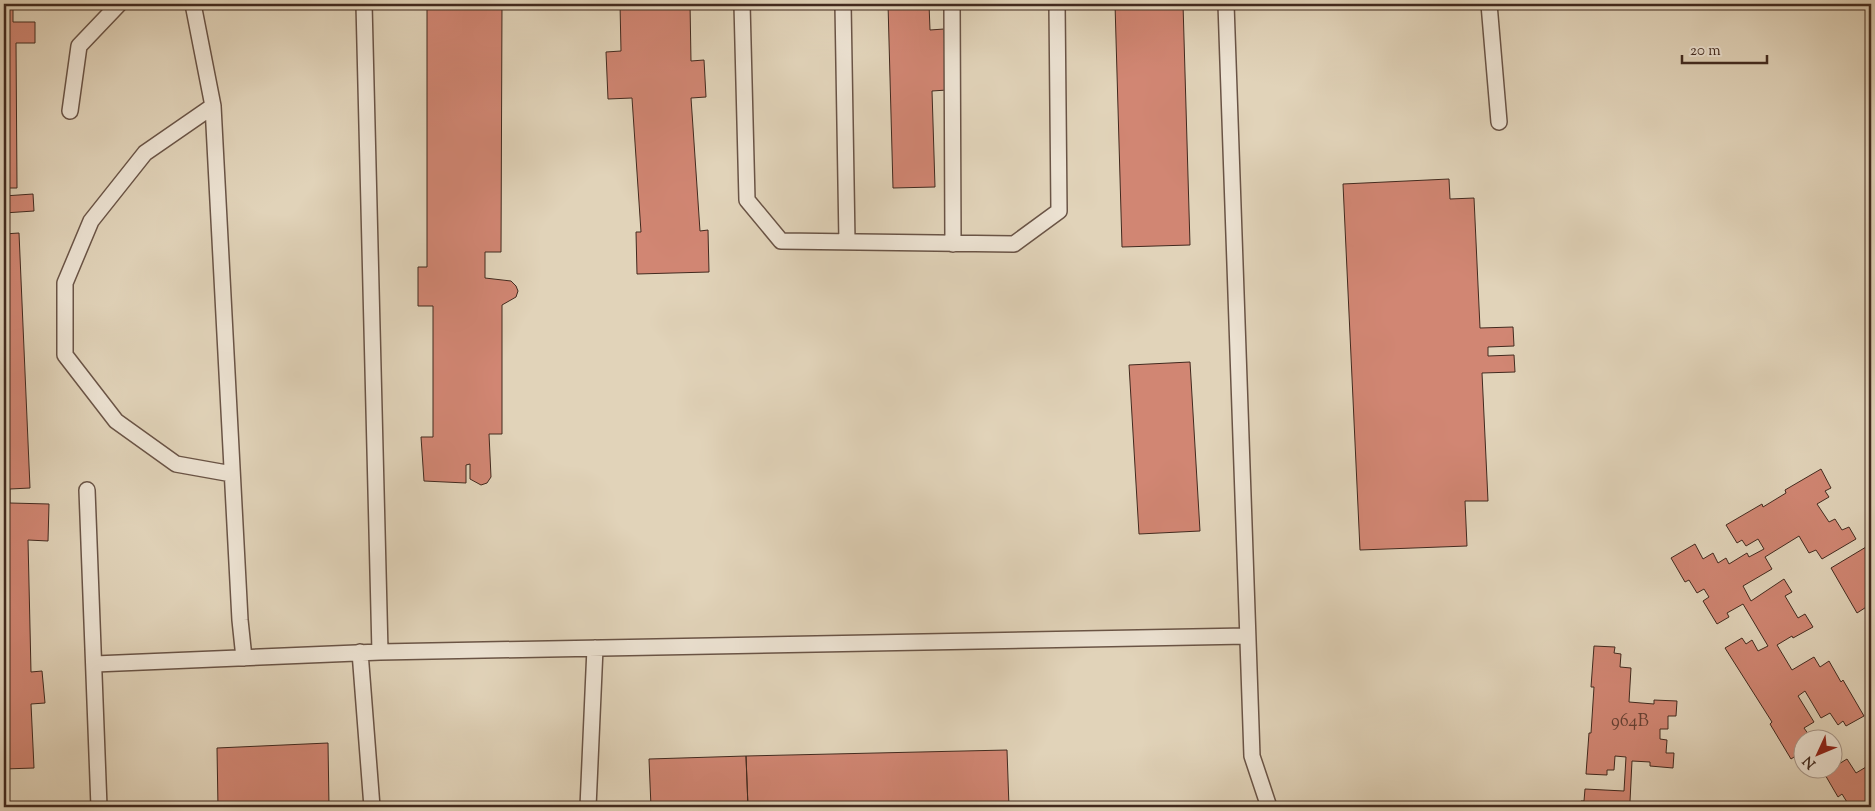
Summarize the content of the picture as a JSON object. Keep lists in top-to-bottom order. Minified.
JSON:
{"house_numbers":["964B"],"scale_bar":"20 m","north":"bottom left"}
